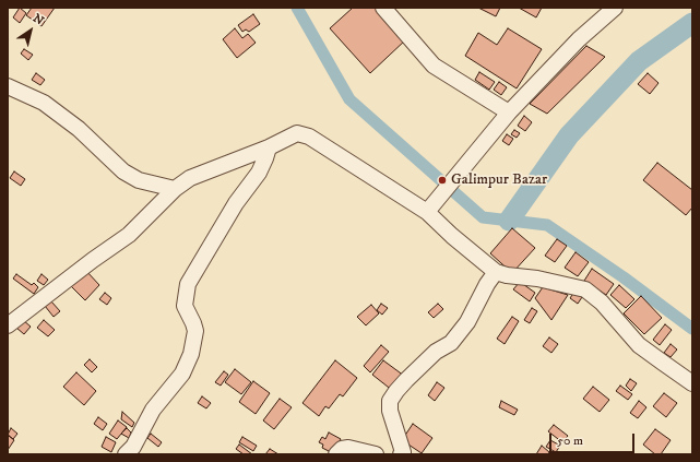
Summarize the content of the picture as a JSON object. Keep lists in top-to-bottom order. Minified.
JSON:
{"places":["Galimpur Bazar"],"scale_bar":"50 m","north":"top right"}
